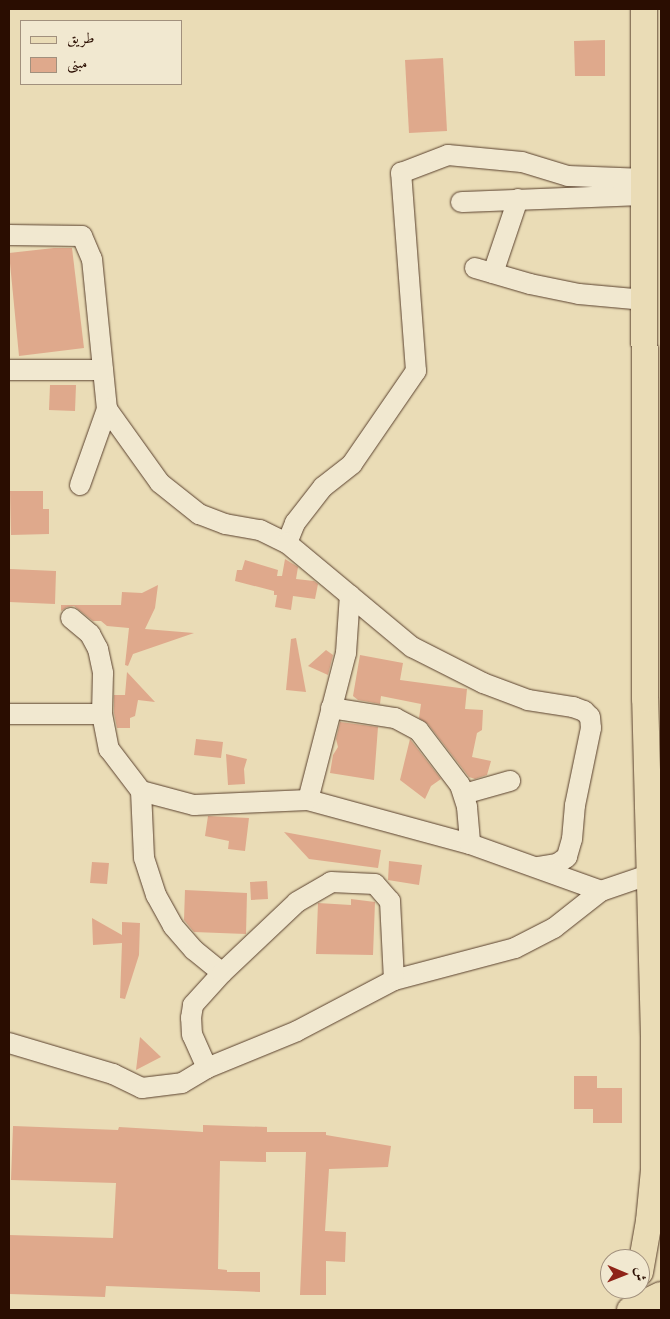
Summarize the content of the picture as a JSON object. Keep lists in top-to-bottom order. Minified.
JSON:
{"legend":["طريق","مبنى"],"north":"right"}
